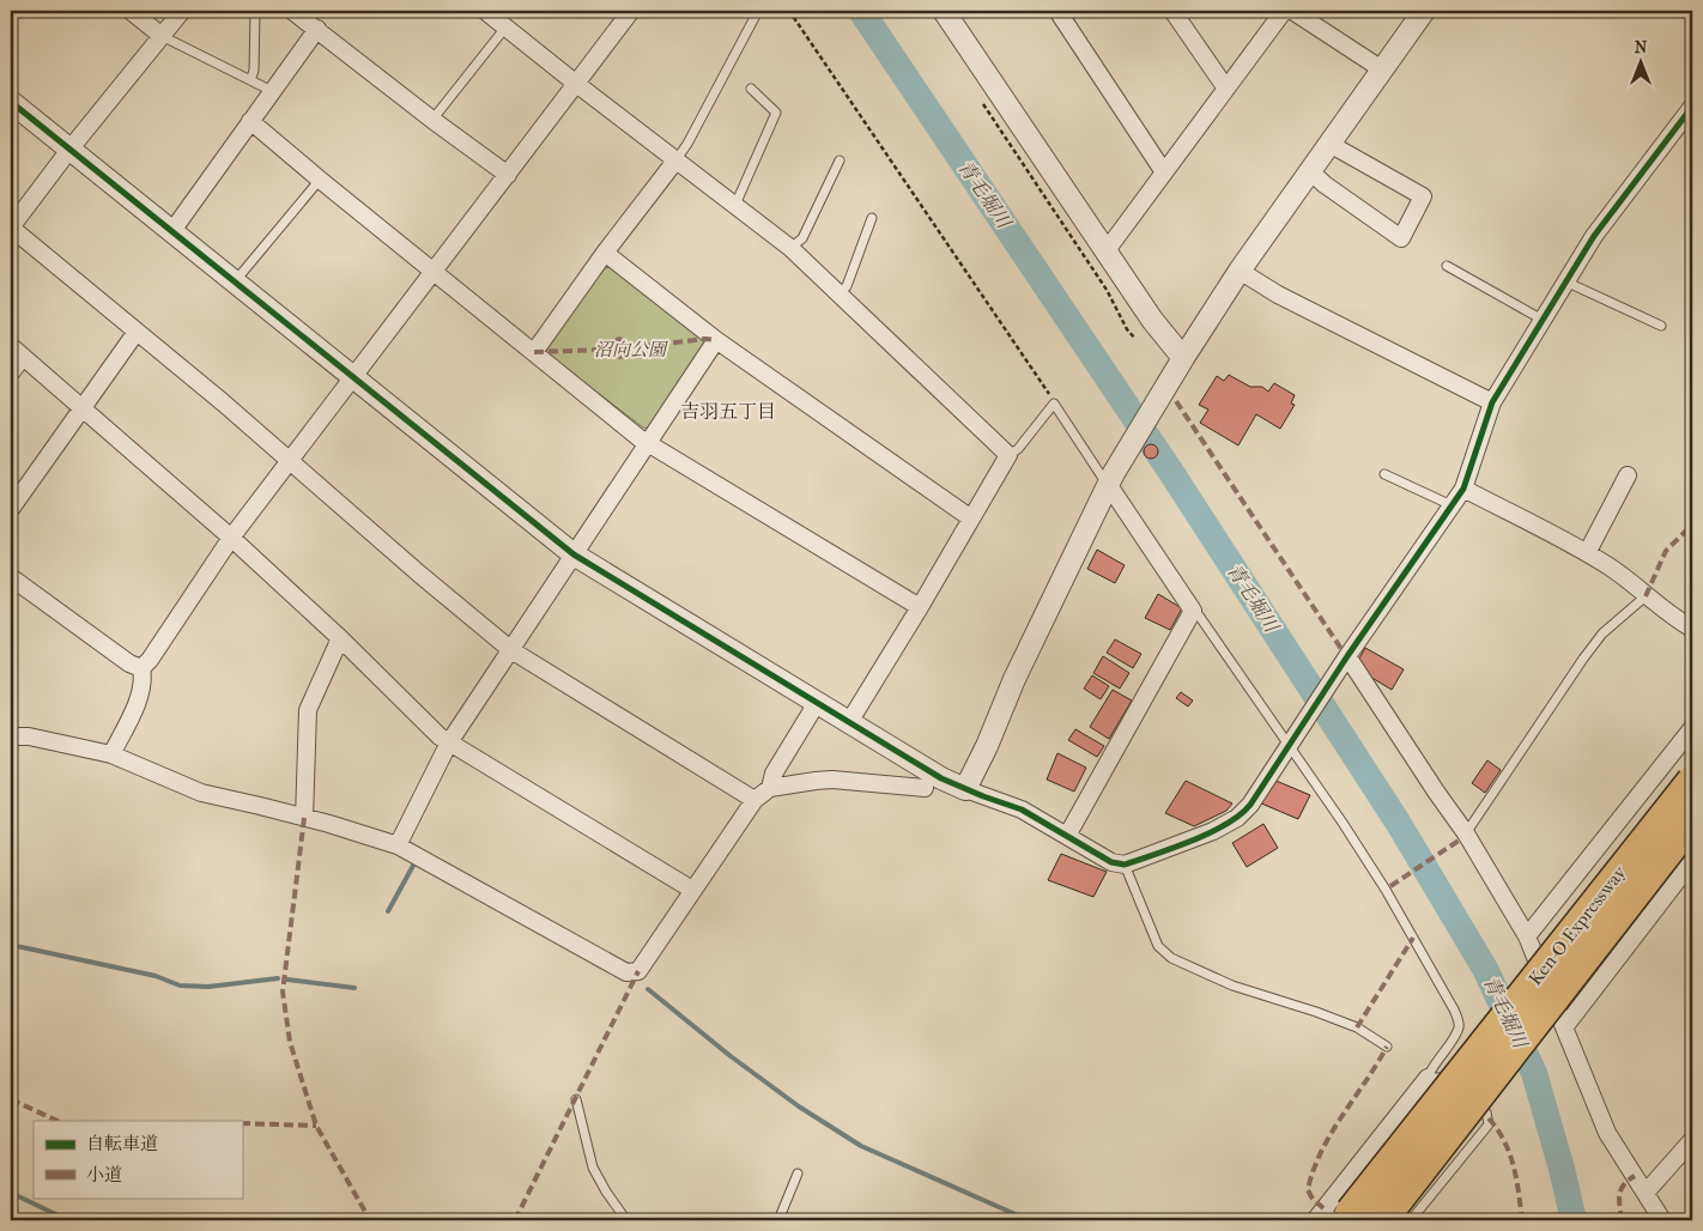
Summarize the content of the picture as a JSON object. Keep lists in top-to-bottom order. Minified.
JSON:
{"streets":{"highway":["Ken-O Expressway"]},"districts":["吉羽五丁目"],"water":["青毛堀川"],"parks":["沼向公園"],"legend":["自転車道","小道"],"north":"top"}
